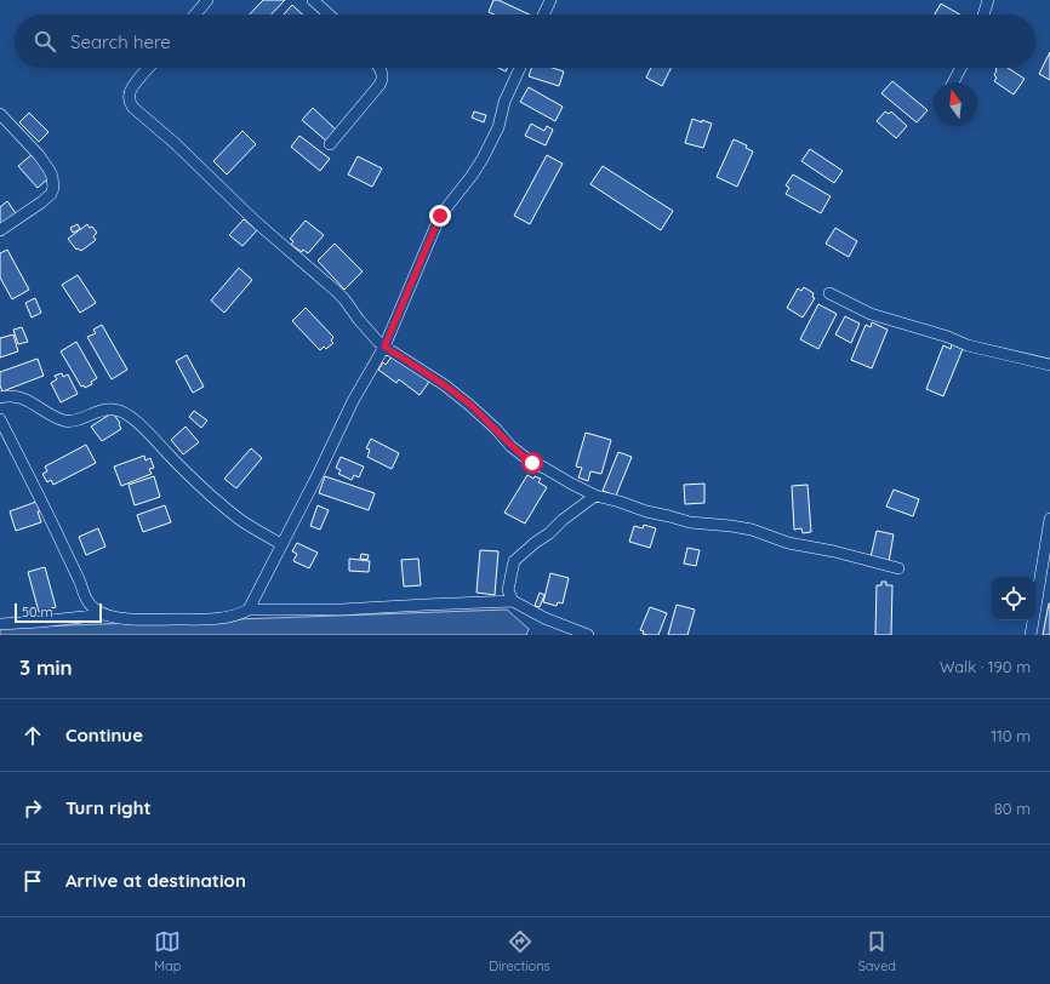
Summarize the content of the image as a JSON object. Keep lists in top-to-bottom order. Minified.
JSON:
{"scale_bar":"50 m","north":"top","page":{"search":"Search here","scale":"50 m","heading":["3 min","Walk · 190 m"],"list":[["Continue","110 m"],["Turn right","80 m"],"Arrive at destination"],"nav":["Map","Directions","Saved"]}}
